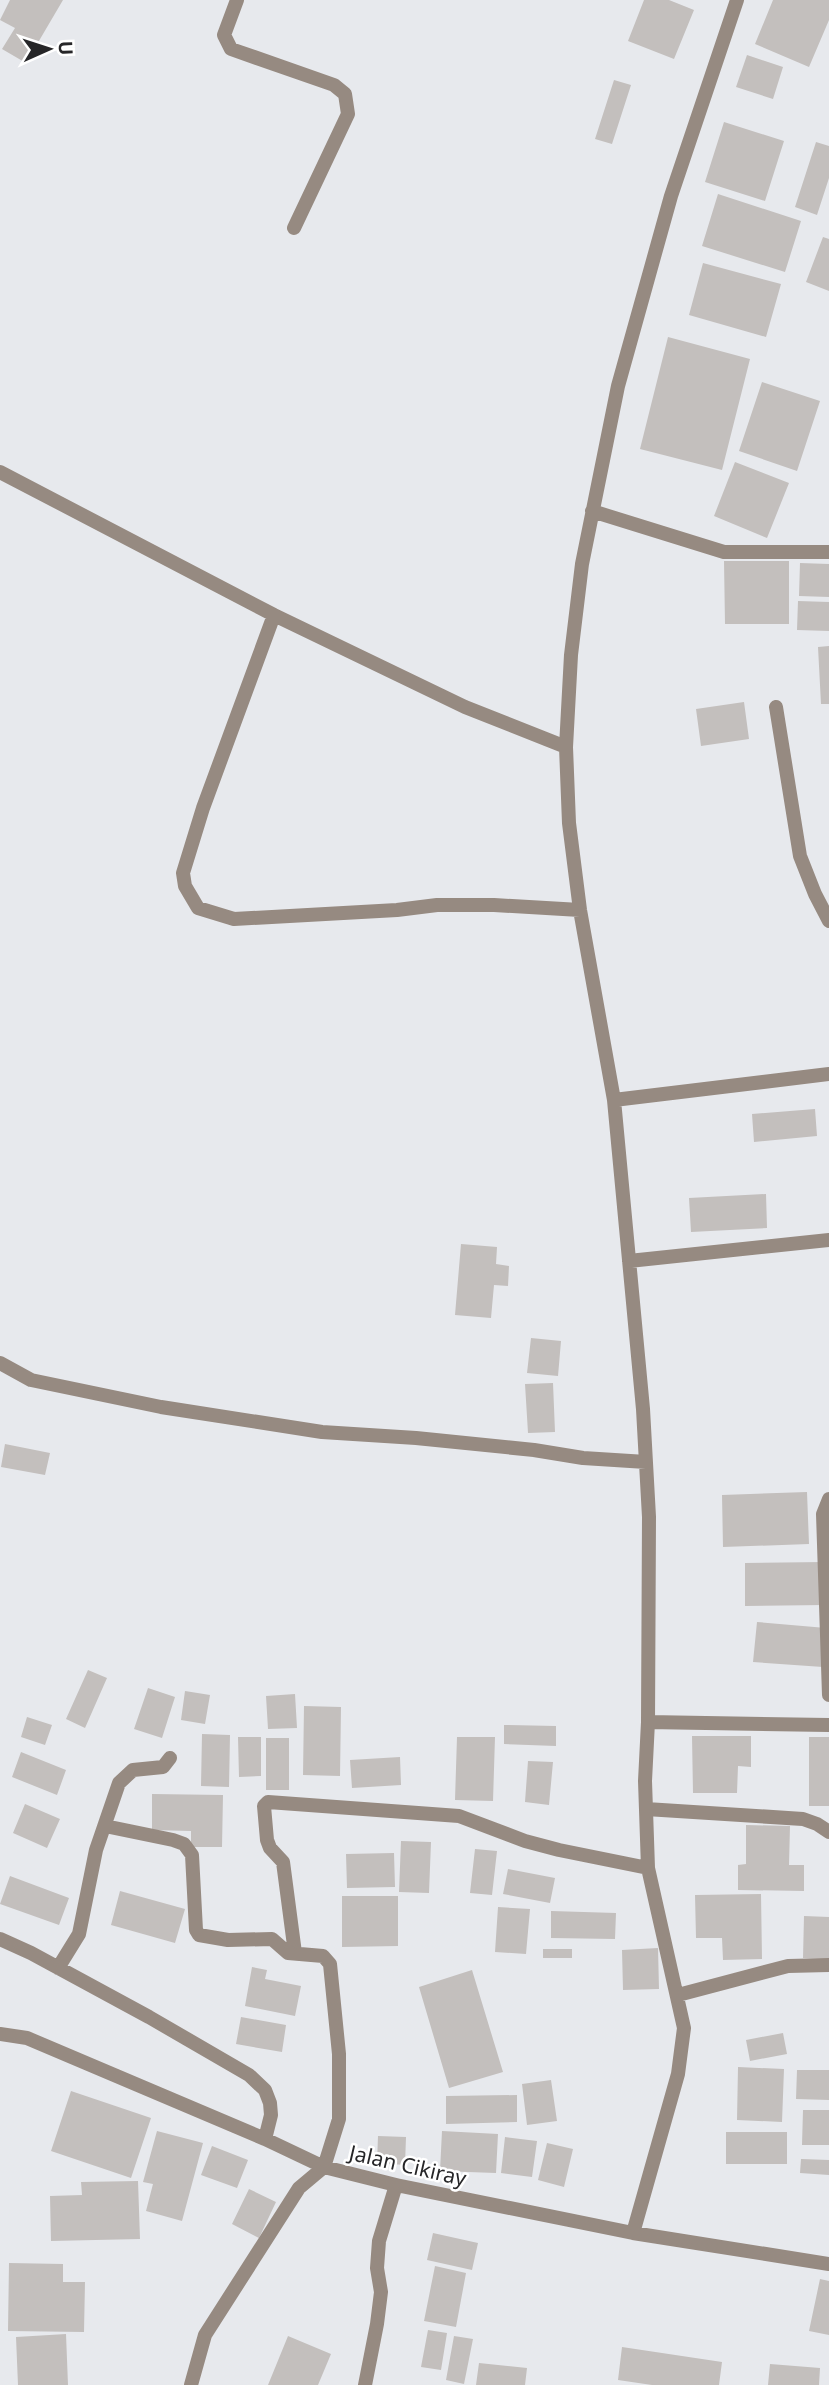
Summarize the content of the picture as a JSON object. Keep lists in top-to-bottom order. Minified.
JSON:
{"streets":{"street":["Jalan Cikiray"]},"north":"right"}
